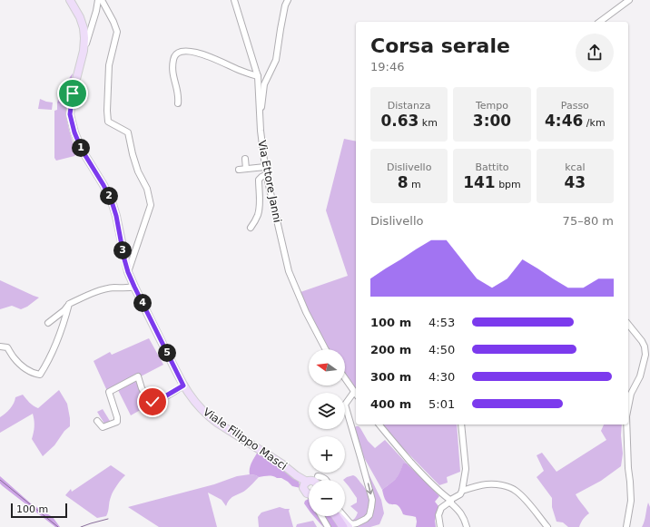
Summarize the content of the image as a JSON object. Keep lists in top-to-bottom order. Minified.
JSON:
{"streets":{"main road":["Viale Filippo Masci"],"street":["Via Ettore Janni"]},"scale_bar":"100 m","north":"left","page":{"heading":["Corsa serale","19:46"],"stats":[["Distanza","0.63 km"],["Tempo","3:00"],["Passo","4:46 /km"],["Dislivello","8 m"],["Battito","141 bpm"],["kcal","43"]],"pins":["1","2","3","4","5"],"chart":["Dislivello","75–80 m"],"list":[{"name":"100 m","note":"4:53"},{"name":"200 m","note":"4:50"},{"name":"300 m","note":"4:30"},{"name":"400 m","note":"5:01"}],"map_buttons":["+","−"],"scale":"100 m"}}
